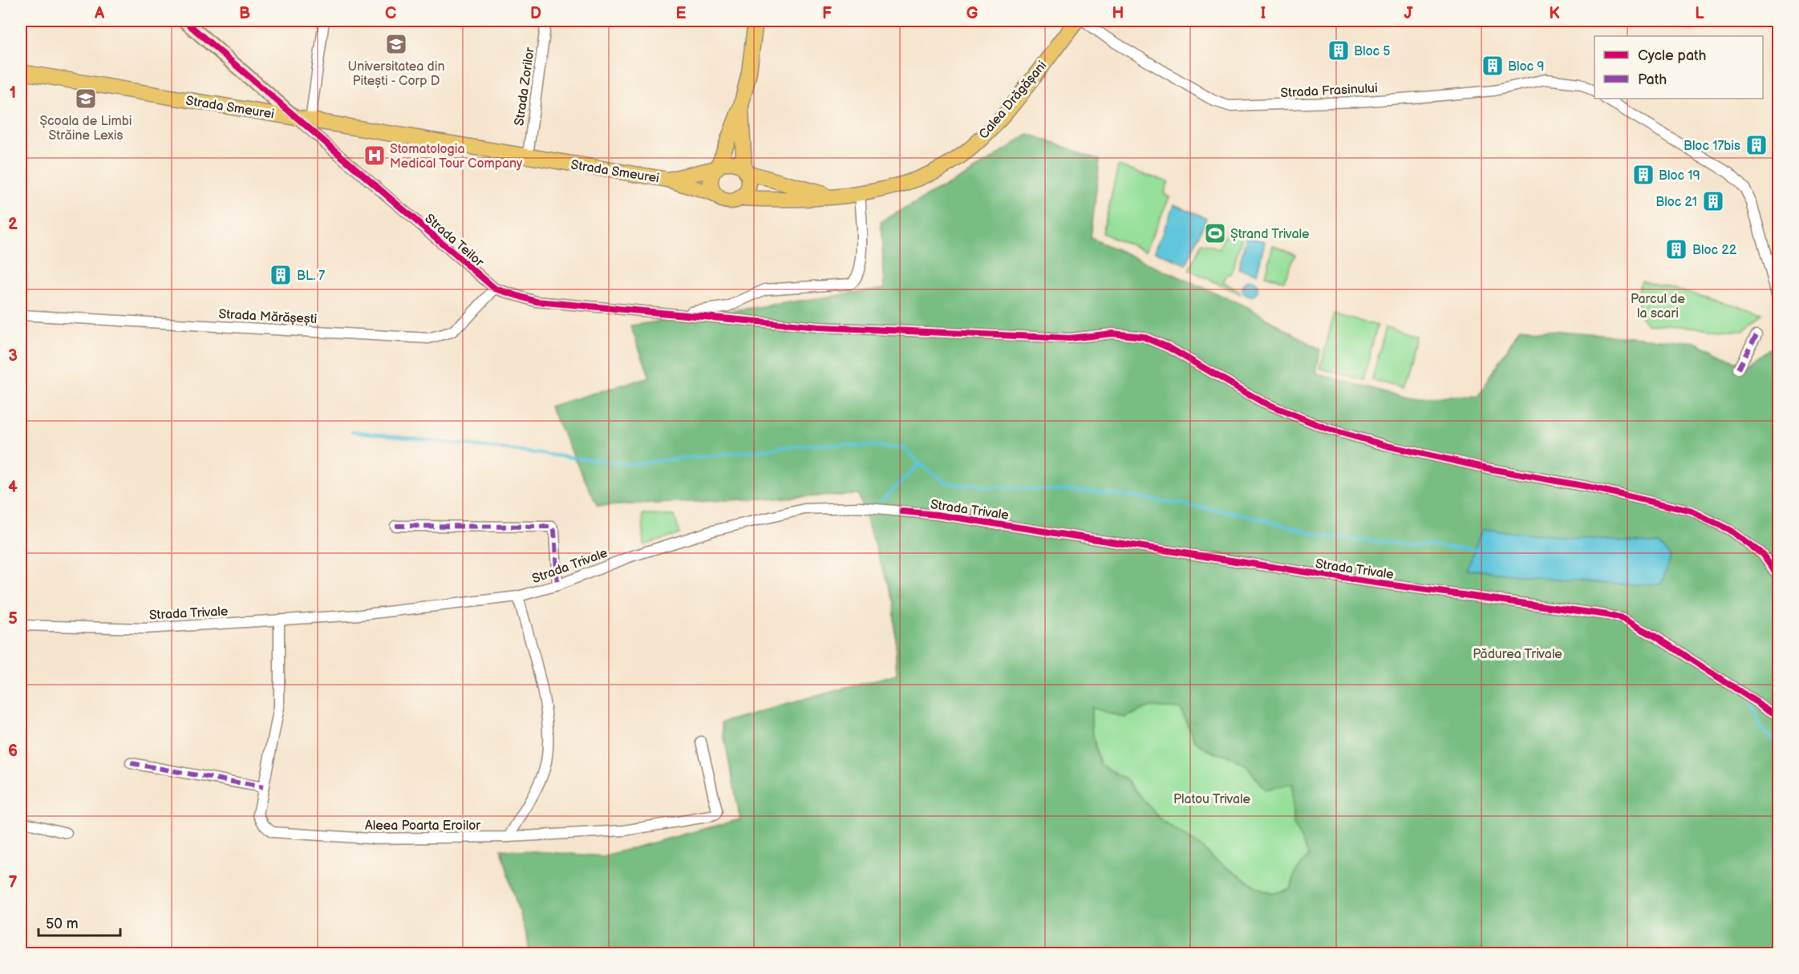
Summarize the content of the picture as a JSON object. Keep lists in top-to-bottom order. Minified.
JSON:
{"streets":{"main road":["Calea Drăgășani","Strada Smeurei"],"street":["Strada Zorilor","Strada Frasinului","Strada Teilor","Strada Mărășești","Strada Trivale","Aleea Poarta Eroilor"]},"crossings":[["Strada Zorilor","Strada Smeurei"],["Calea Drăgășani","Strada Smeurei"],["Strada Smeurei","Strada Teilor"],["Strada Teilor","Strada Mărășești"],["Strada Trivale","Aleea Poarta Eroilor"]],"parks":["Parcul de la scari","Pădurea Trivale","Platou Trivale"],"places":{"school or university":["Universitatea din Pitești - Corp D","Școala de Limbi Străine Lexis"],"building":["Bloc 5","Bloc 9","Bloc 17bis","Bloc 19","Bloc 21","Bloc 22","BL. 7"],"hospital":["Stomatologia Medical Tour Company"],"sports":["Ștrand Trivale"]},"legend":["Cycle path","Path"],"scale_bar":"50 m","grid":{"columns":["A","B","C","D","E","F","G","H","I","J","K","L"],"rows":["1","2","3","4","5","6","7"]}}
